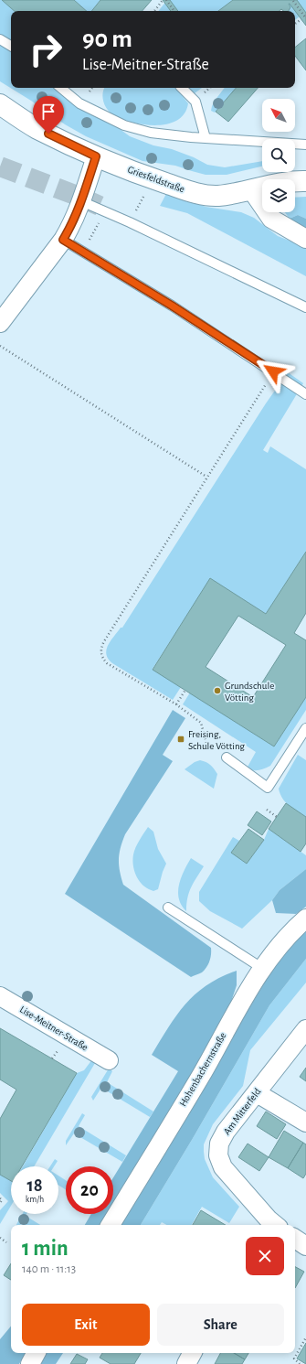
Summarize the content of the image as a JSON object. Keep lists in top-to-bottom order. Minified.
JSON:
{"streets":{"street":["Griesfeldstraße","Lise-Meitner-Straße","Hohenbachernstraße","Am Mitterfeld"]},"places":{"other":["Grundschule Vötting"],"transit":["Freising, Schule Vötting"]},"north":"top left","page":{"turn":["90 m","Lise-Meitner-Straße"],"speed":"18 km/h","limit":"20","heading":["1 min","140 m · 11:13"],"buttons":["Exit","Share"]}}
